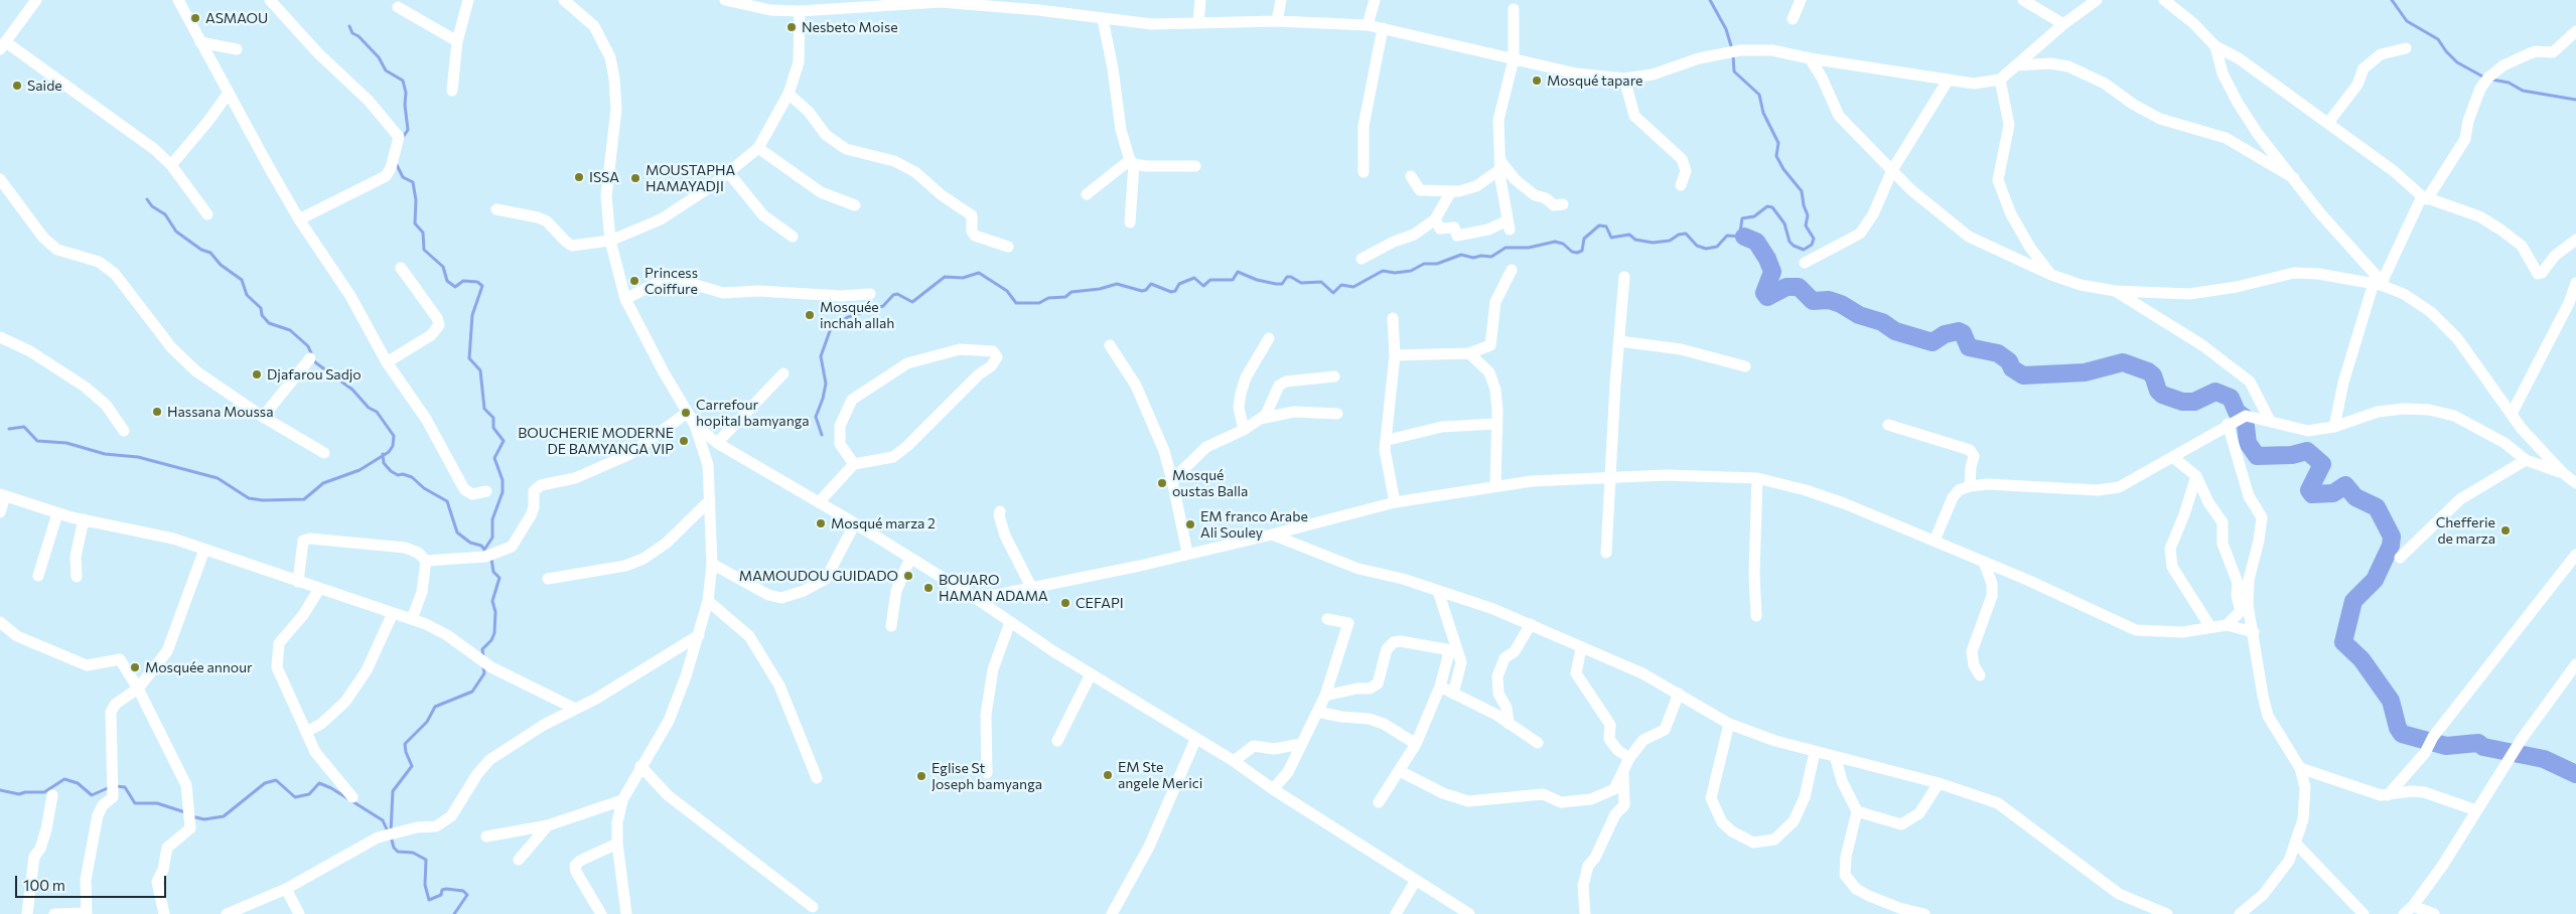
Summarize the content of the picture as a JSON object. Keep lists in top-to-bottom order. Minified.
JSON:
{"places":["ASMAOU","Nesbeto Moise","Mosqué tapare","Saide","ISSA","MOUSTAPHA HAMAYADJI","Princess Coiffure","Mosquée inchah allah","Djafarou Sadjo","Hassana Moussa","Carrefour hopital bamyanga","BOUCHERIE MODERNE DE BAMYANGA VIP","Mosqué oustas Balla","Mosqué marza 2","EM franco Arabe Ali Souley","Chefferie de marza","MAMOUDOU GUIDADO","BOUARO HAMAN ADAMA","CEFAPI","Mosquée annour","EM Ste angele Merici","Eglise St Joseph bamyanga"],"scale_bar":"100 m"}
